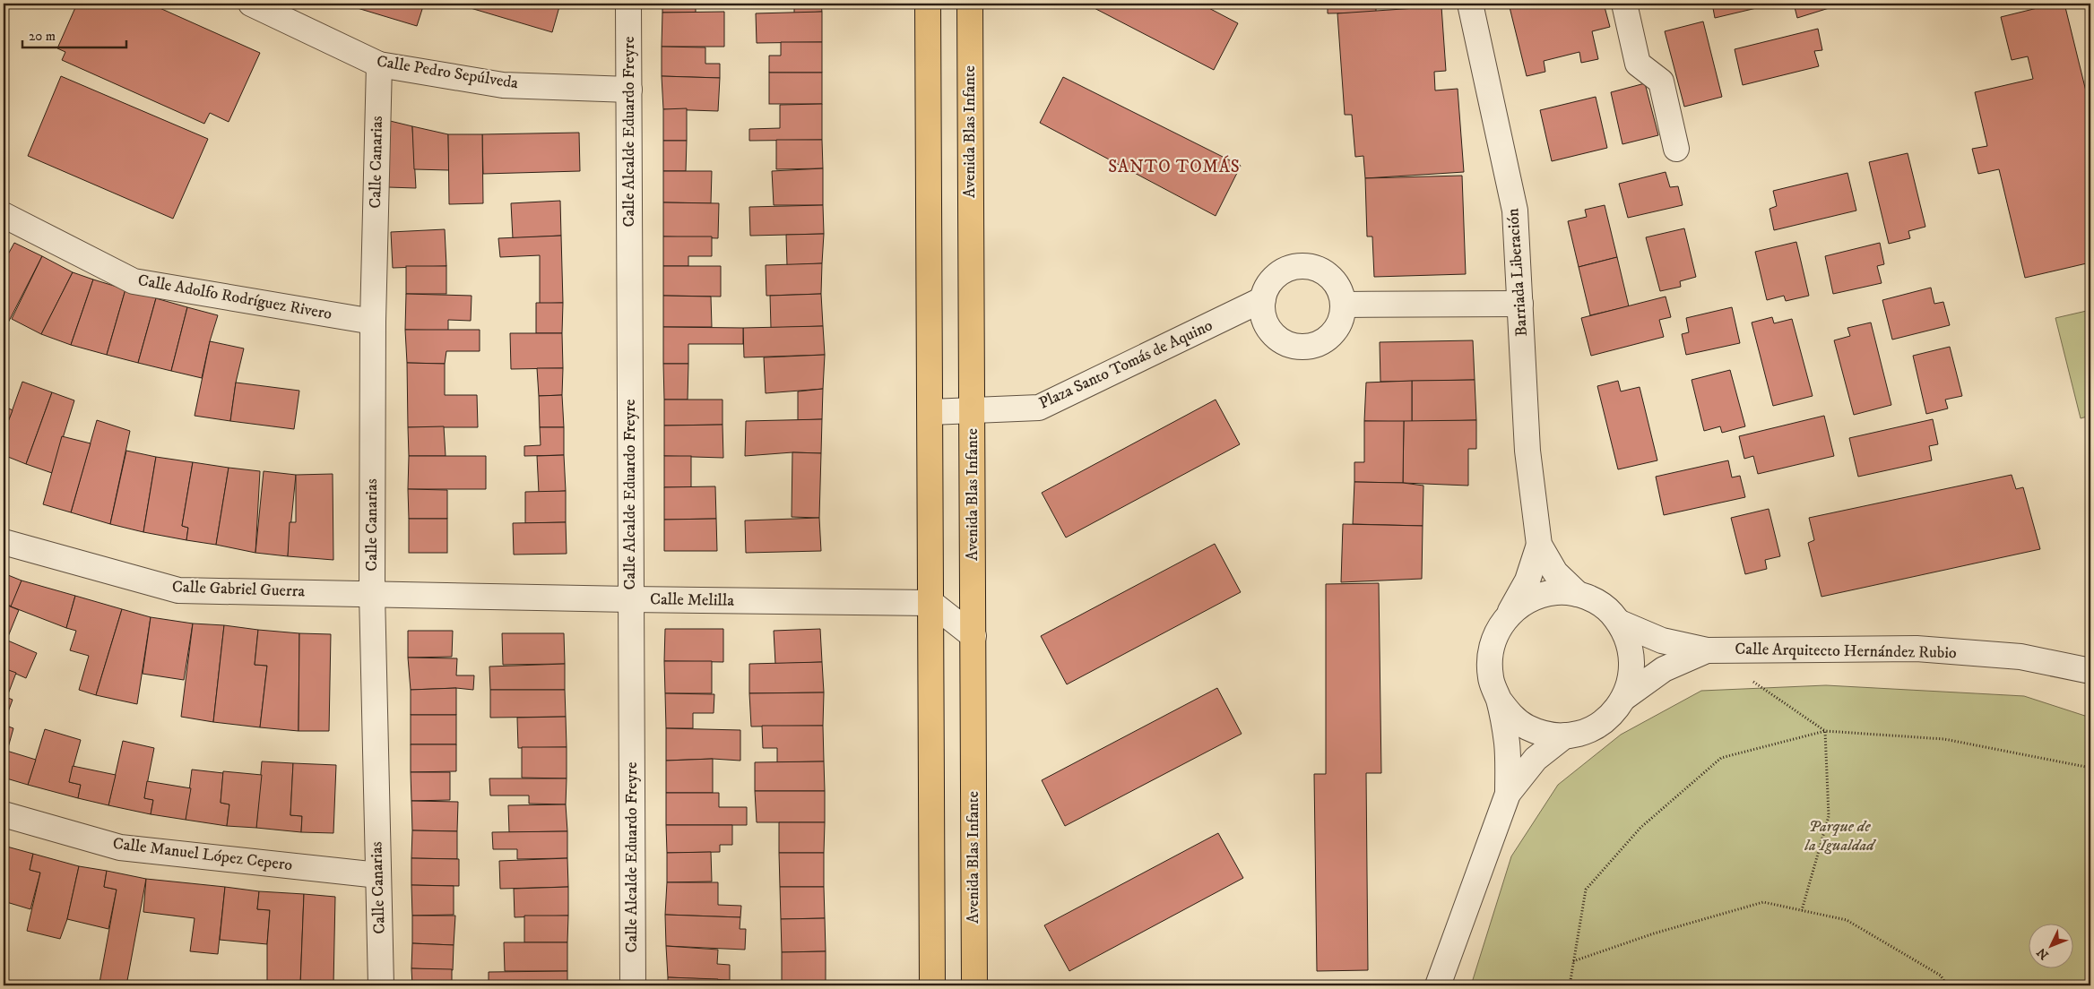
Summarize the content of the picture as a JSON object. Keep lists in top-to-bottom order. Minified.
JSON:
{"streets":{"main road":["Avenida Blas Infante"],"street":["Calle Pedro Sepúlveda","Calle Alcalde Eduardo Freyre","Calle Canarias","Barriada Liberación","Calle Adolfo Rodríguez Rivero","Plaza Santo Tomás de Aquino","Calle Gabriel Guerra","Calle Melilla","Calle Arquitecto Hernández Rubio","Calle Manuel López Cepero"]},"crossings":[["Calle Pedro Sepúlveda","Calle Alcalde Eduardo Freyre"],["Calle Pedro Sepúlveda","Calle Canarias"],["Calle Alcalde Eduardo Freyre","Calle Melilla"],["Avenida Blas Infante","Plaza Santo Tomás de Aquino"],["Calle Canarias","Calle Adolfo Rodríguez Rivero"],["Calle Canarias","Calle Gabriel Guerra"],["Calle Canarias","Calle Melilla"],["Calle Canarias","Calle Manuel López Cepero"],["Barriada Liberación","Calle Arquitecto Hernández Rubio"],["Calle Gabriel Guerra","Calle Melilla"]],"districts":["SANTO TOMÁS"],"parks":["Parque de la Igualdad"],"scale_bar":"20 m","north":"bottom left"}
